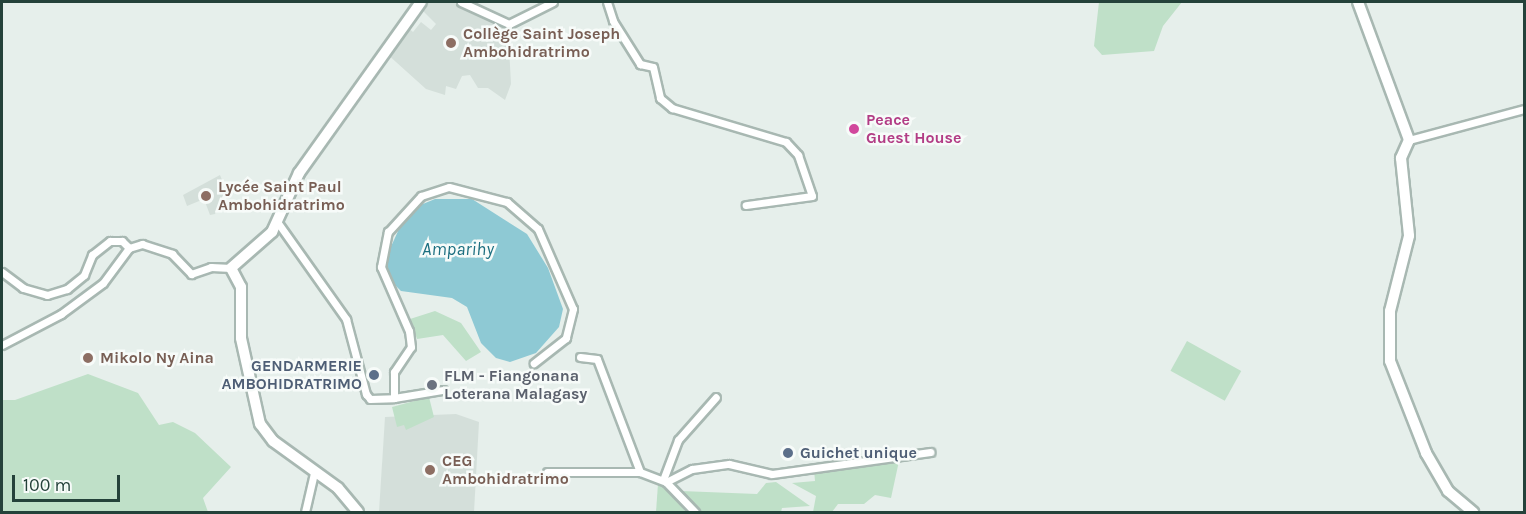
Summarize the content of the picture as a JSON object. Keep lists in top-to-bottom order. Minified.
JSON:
{"water":["Amparihy"],"places":["Collège Saint Joseph Ambohidratrimo","Peace Guest House","Lycée Saint Paul Ambohidratrimo","Mikolo Ny Aina","GENDARMERIE AMBOHIDRATRIMO","FLM - Fiangonana Loterana Malagasy","Guichet unique","CEG Ambohidratrimo"],"scale_bar":"100 m"}
